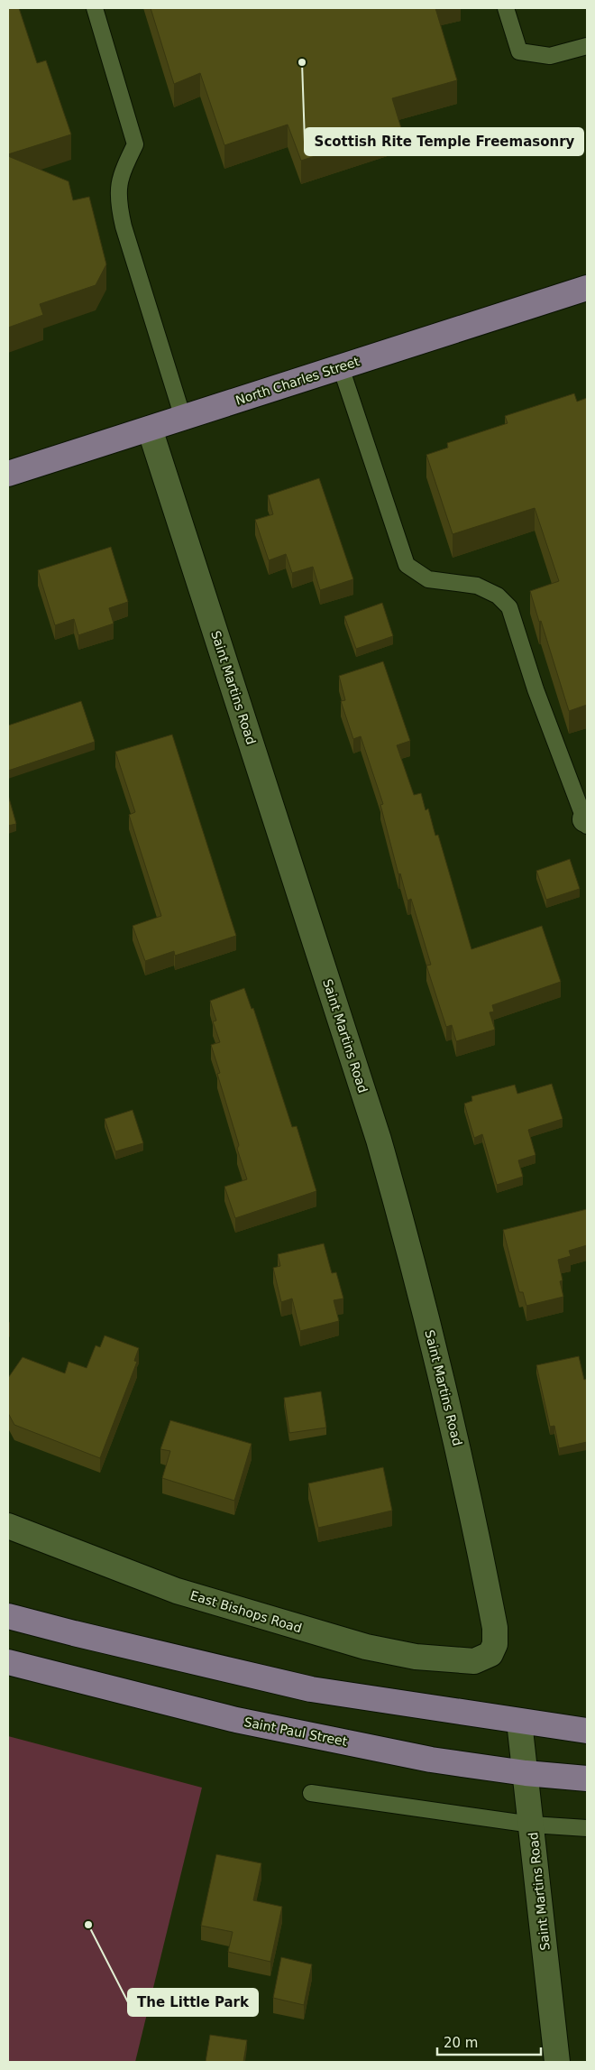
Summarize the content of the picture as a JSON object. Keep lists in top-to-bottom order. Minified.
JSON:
{"streets":{"main road":["North Charles Street","Saint Paul Street"],"street":["Saint Martins Road","East Bishops Road"]},"crossings":[["North Charles Street","Saint Martins Road"],["Saint Martins Road","East Bishops Road"],["Saint Martins Road","Saint Paul Street"]],"places":["Scottish Rite Temple Freemasonry","The Little Park"],"scale_bar":"20 m"}
